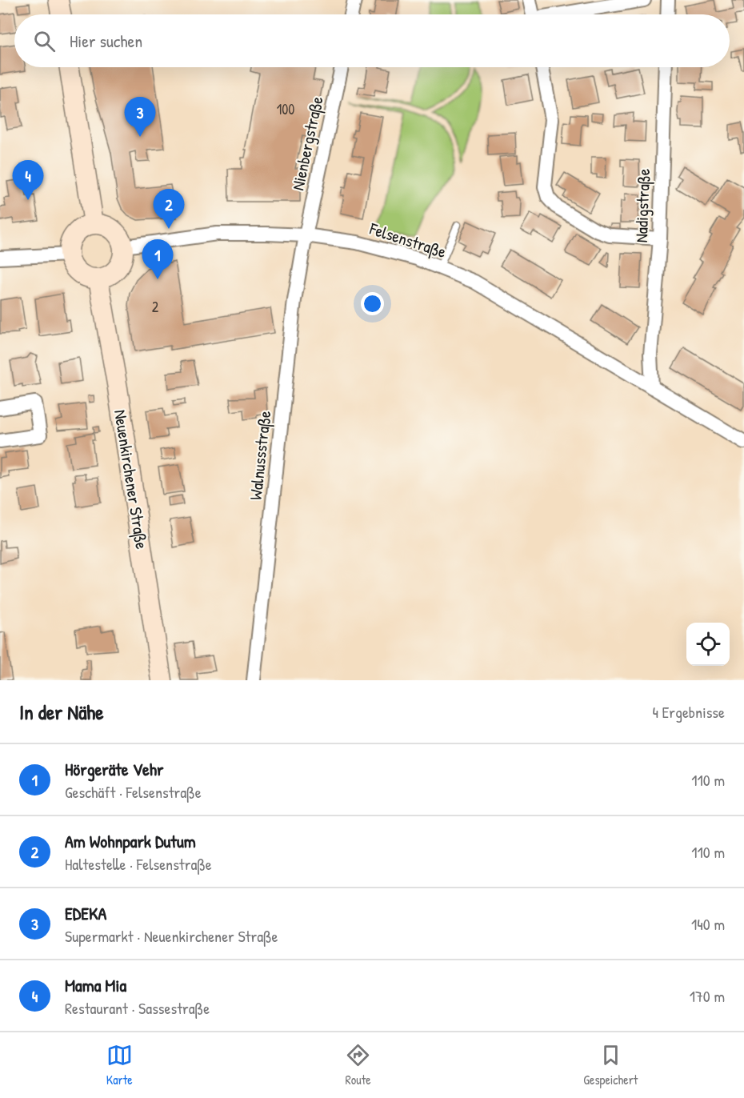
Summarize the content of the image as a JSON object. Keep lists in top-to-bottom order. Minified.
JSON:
{"streets":{"street":["Nienbergstraße","Nadigstraße","Felsenstraße","Walnussstraße","Neuenkirchener Straße"]},"crossings":[["Nienbergstraße","Felsenstraße"],["Nienbergstraße","Walnussstraße"],["Nadigstraße","Felsenstraße"],["Felsenstraße","Walnussstraße"],["Felsenstraße","Neuenkirchener Straße"]],"house_numbers":["100","2"],"page":{"search":"Hier suchen","pins":["3","4","2","1"],"heading":["In der Nähe","4 Ergebnisse"],"list":[{"mark":"1","name":"Hörgeräte Vehr","note":"Geschäft · Felsenstraße","value":"110 m"},{"mark":"2","name":"Am Wohnpark Dutum","note":"Haltestelle · Felsenstraße","value":"110 m"},{"mark":"3","name":"EDEKA","note":"Supermarkt · Neuenkirchener Straße","value":"140 m"},{"mark":"4","name":"Mama Mia","note":"Restaurant · Sassestraße","value":"170 m"}],"nav":["Karte","Route","Gespeichert"]}}
